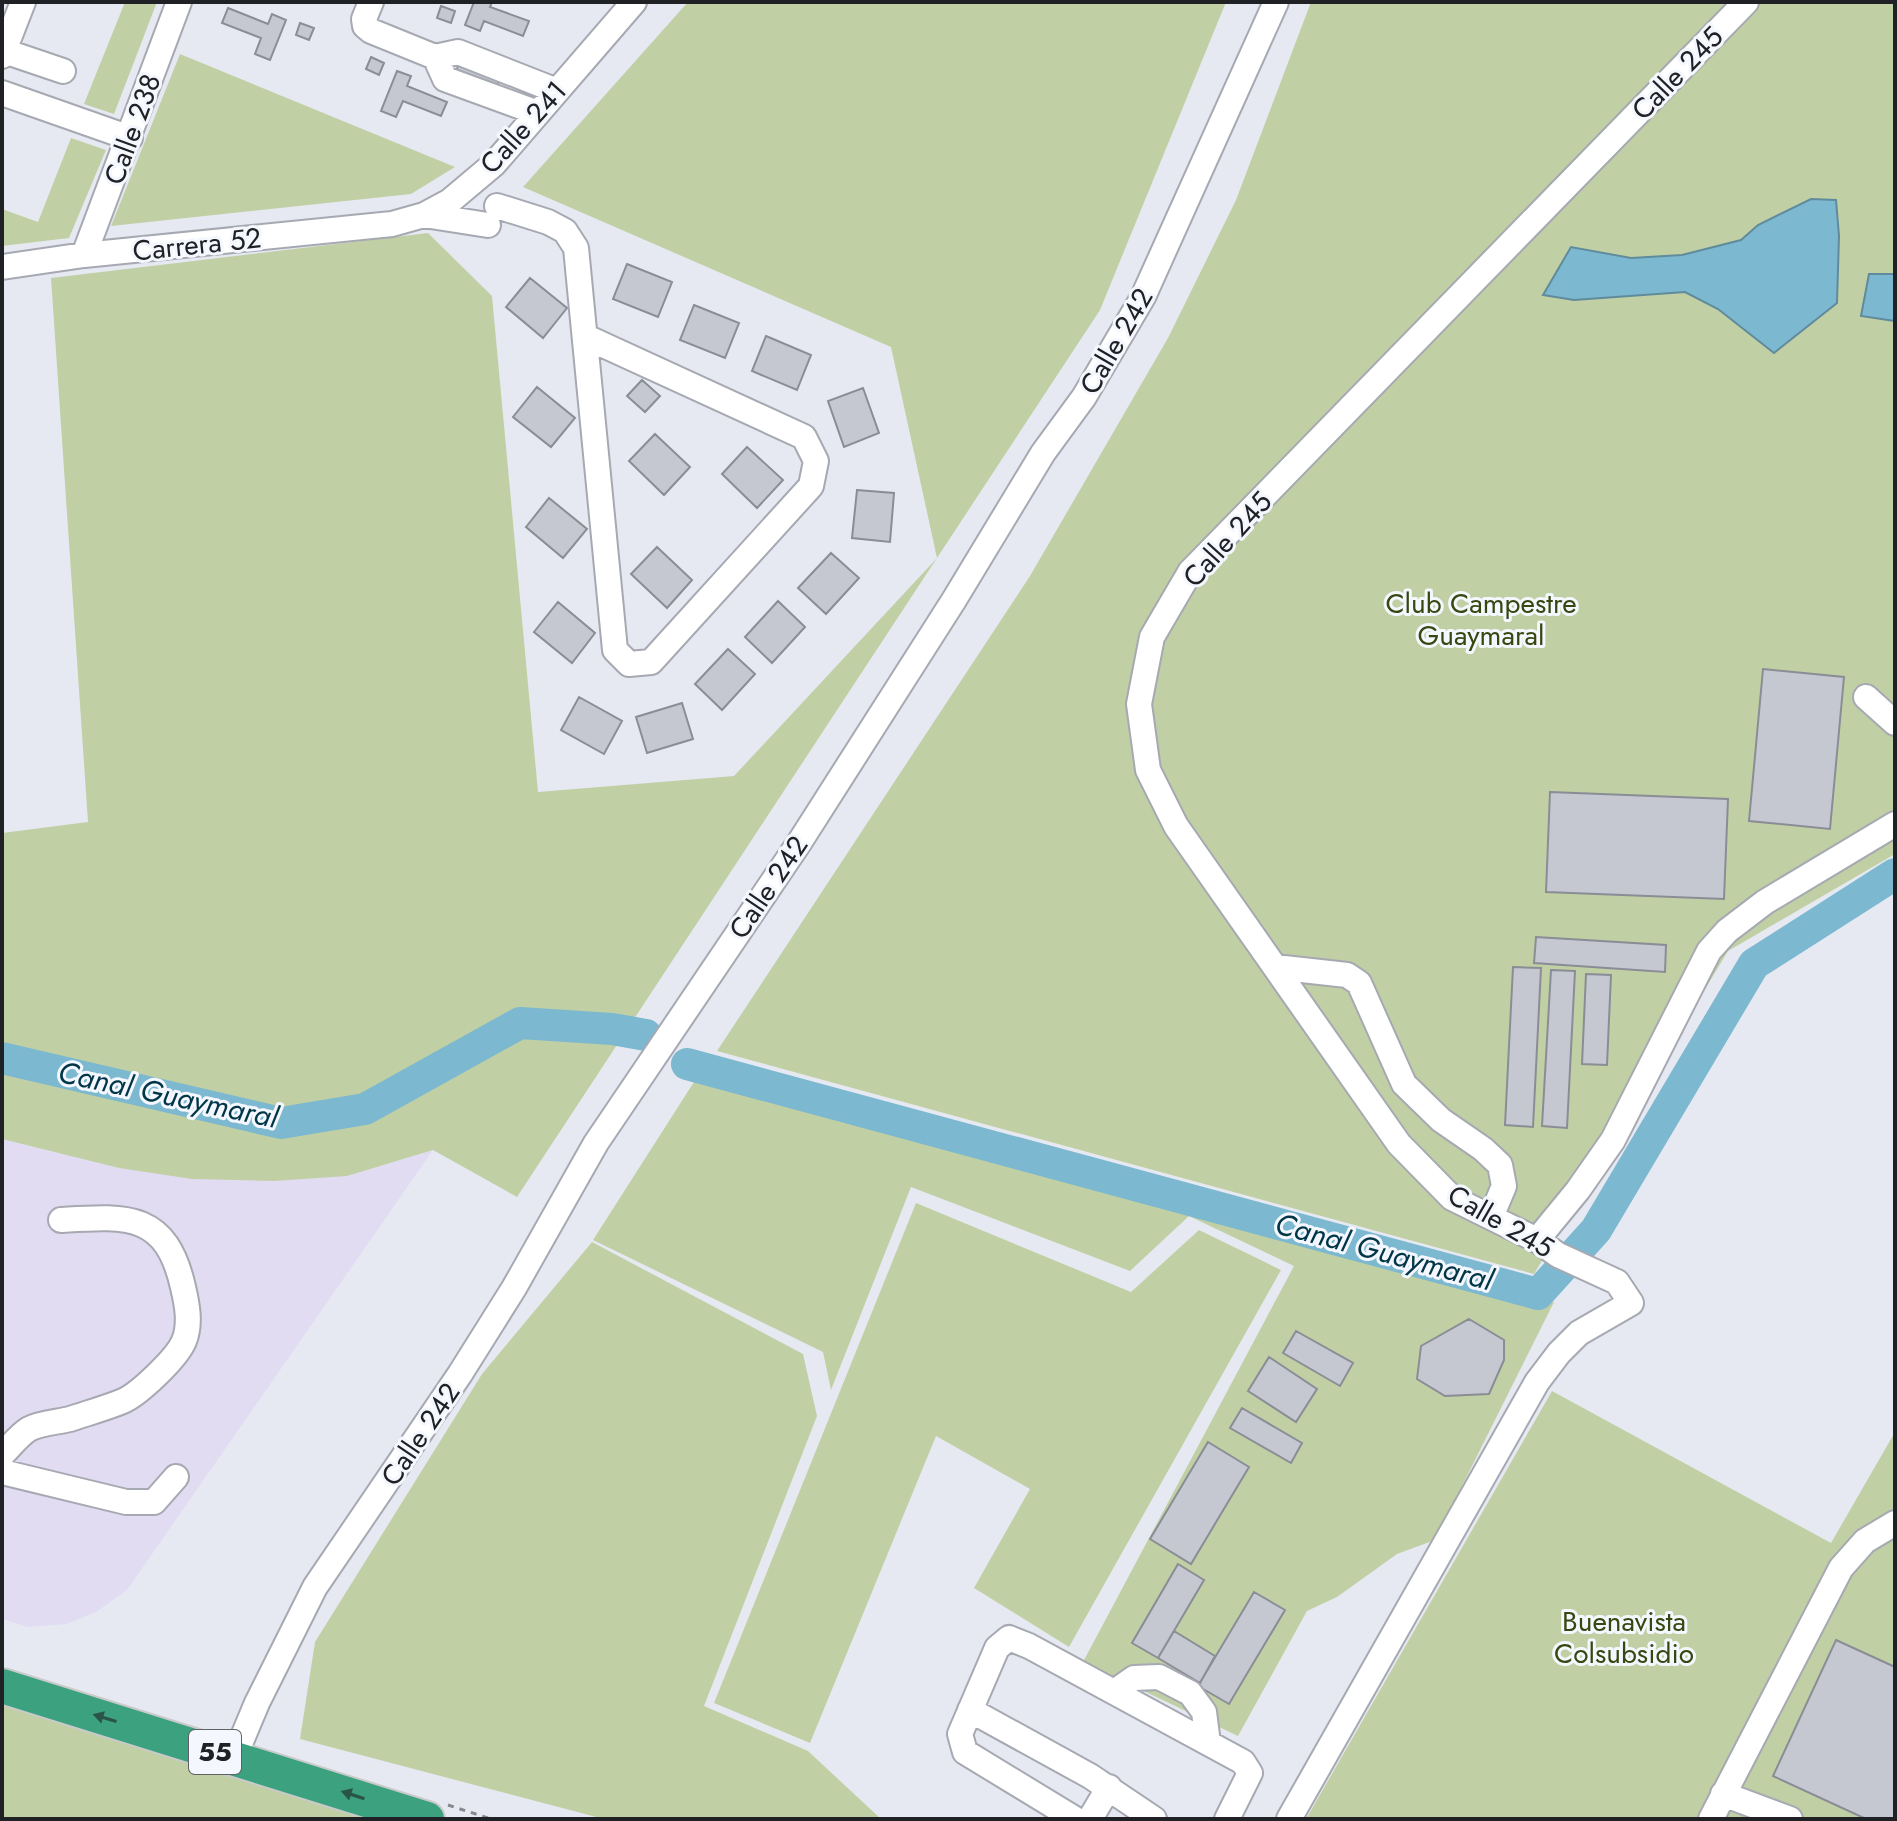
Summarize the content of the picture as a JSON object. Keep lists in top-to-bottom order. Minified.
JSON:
{"streets":{"highway":["55"],"street":["Calle 245","Calle 241","Calle 238","Carrera 52","Calle 242"]},"crossings":[["Calle 241","Carrera 52"],["Calle 238","Carrera 52"],["Calle 242","55"]],"water":["Canal Guaymaral"],"parks":["Club Campestre Guaymaral","Buenavista Colsubsidio"]}
